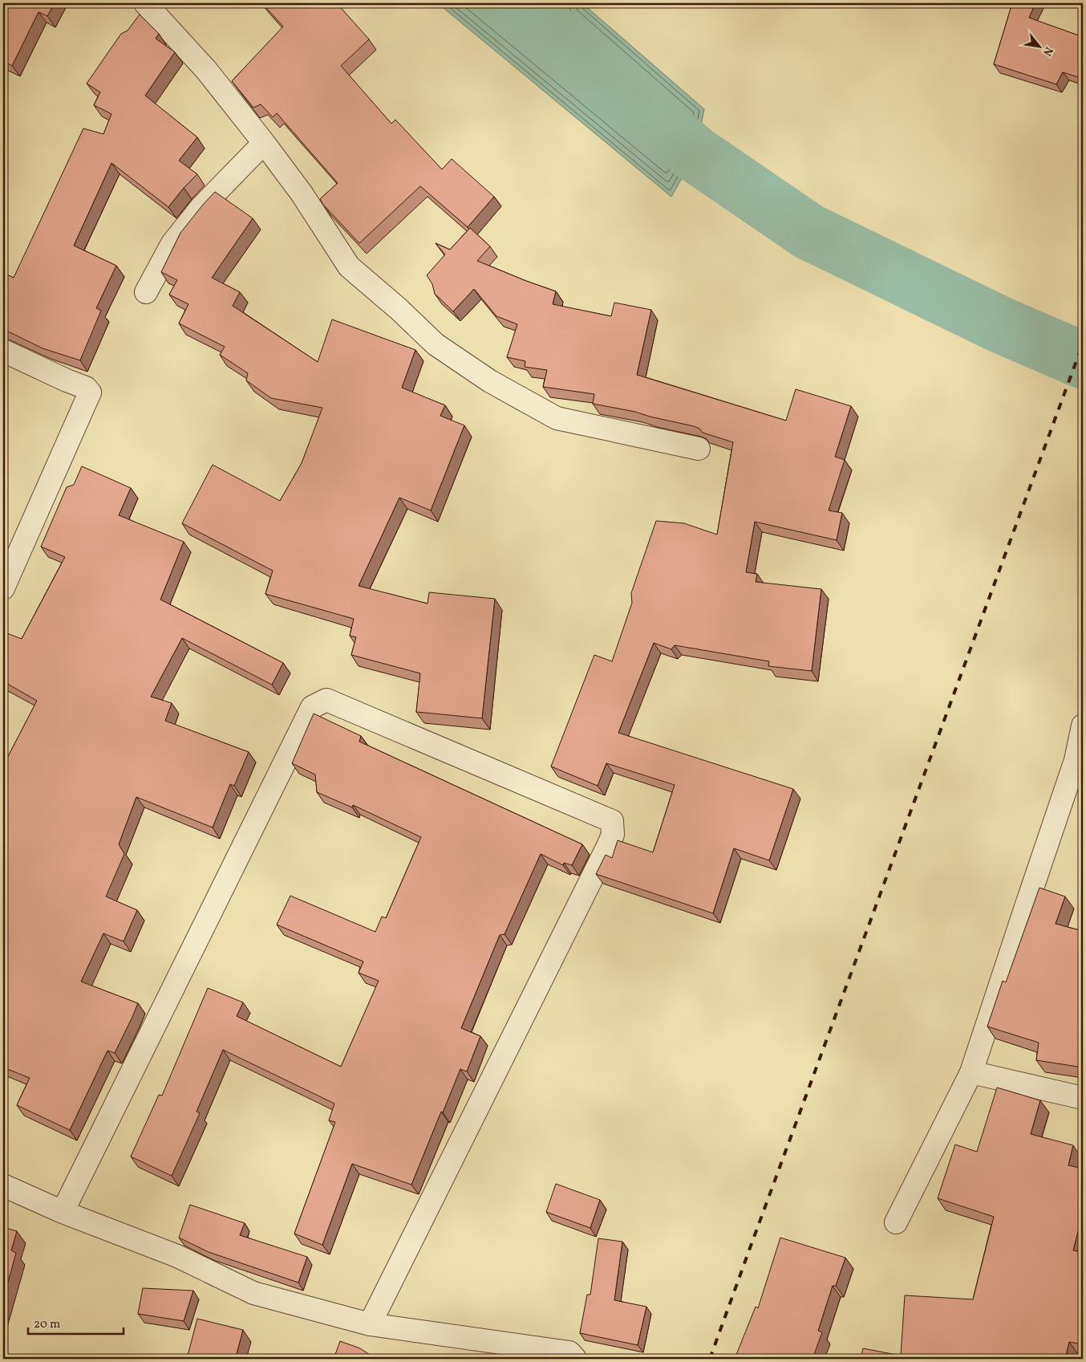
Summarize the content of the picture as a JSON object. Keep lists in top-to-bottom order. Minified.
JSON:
{"scale_bar":"20 m","north":"bottom right"}
